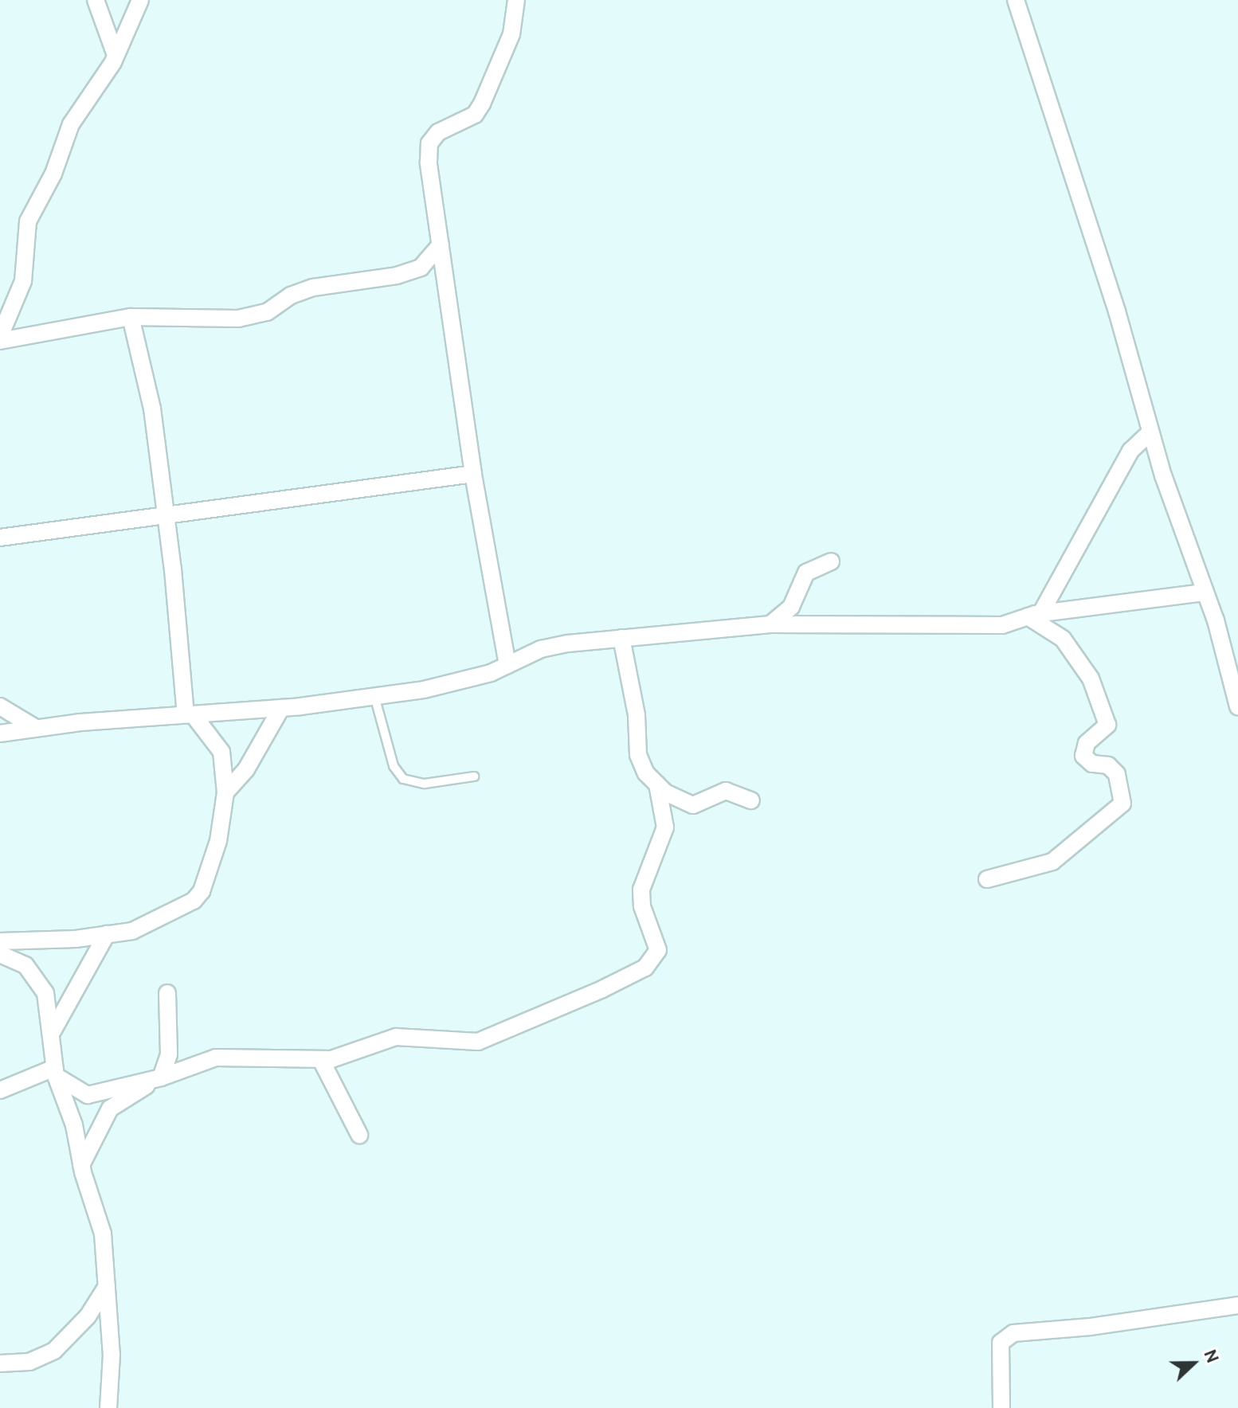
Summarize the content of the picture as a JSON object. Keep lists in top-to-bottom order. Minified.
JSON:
{"north":"right"}
